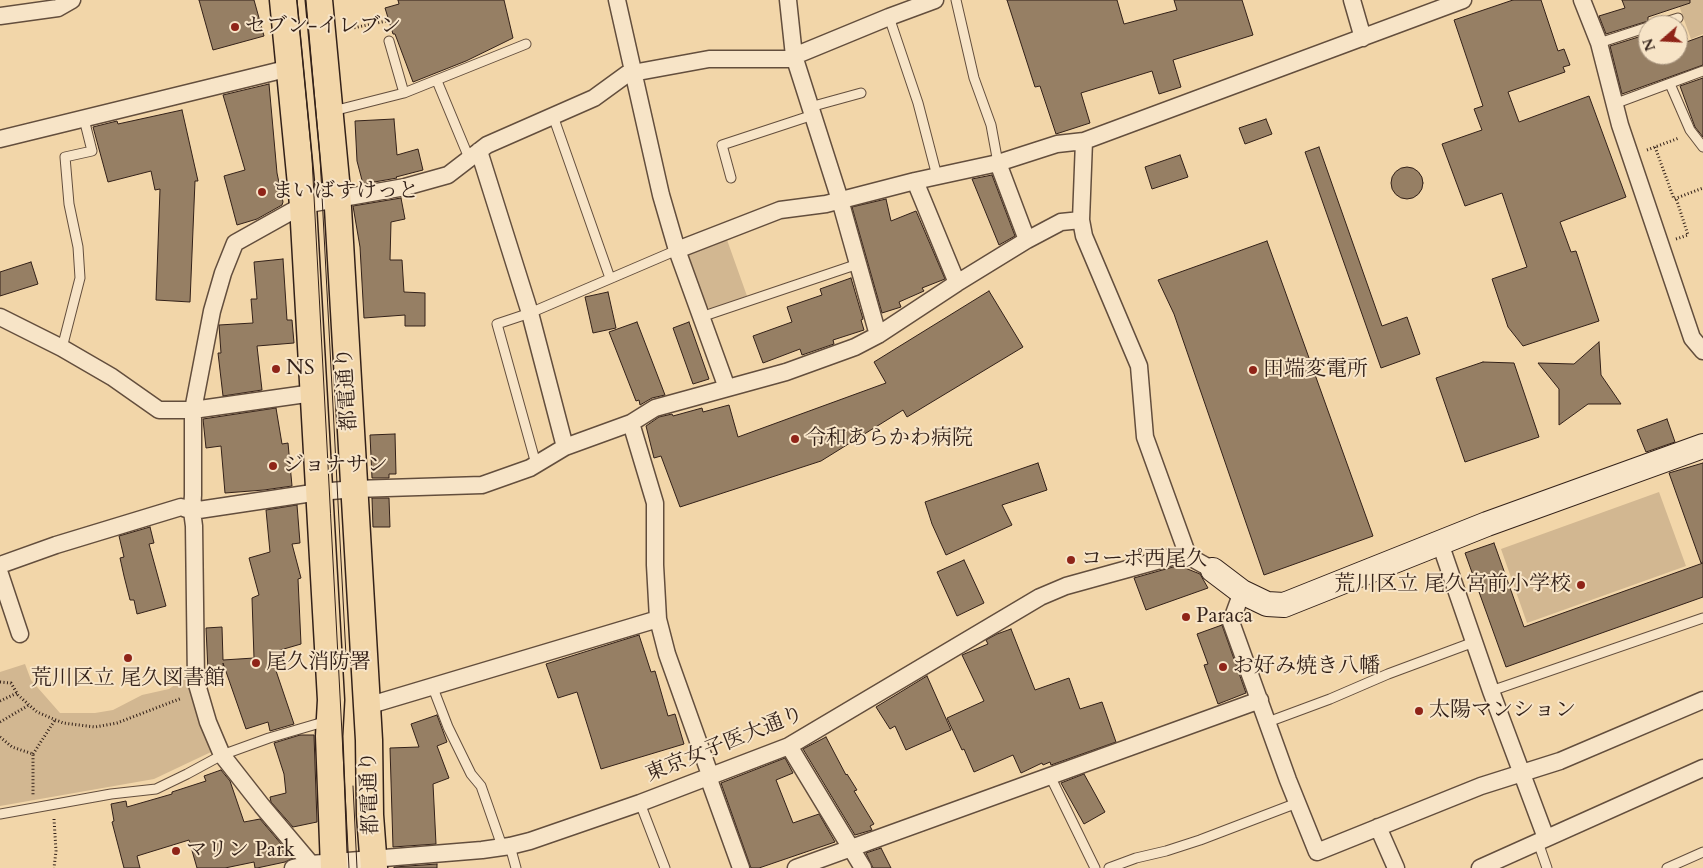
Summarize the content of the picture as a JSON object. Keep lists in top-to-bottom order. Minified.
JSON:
{"streets":{"main road":["都電通り"],"street":["東京女子医大通り"]},"crossings":[["都電通り","東京女子医大通り"]],"places":["セブン-イレブン","まいばすけっと","NS","田端変電所","令和あらかわ病院","ジョナサン","コーポ西尾久","荒川区立 尾久宮前小学校","Paraca","荒川区立 尾久図書館","尾久消防署","お好み焼き八幡","太陽マンション","マリン Park"],"north":"left"}
